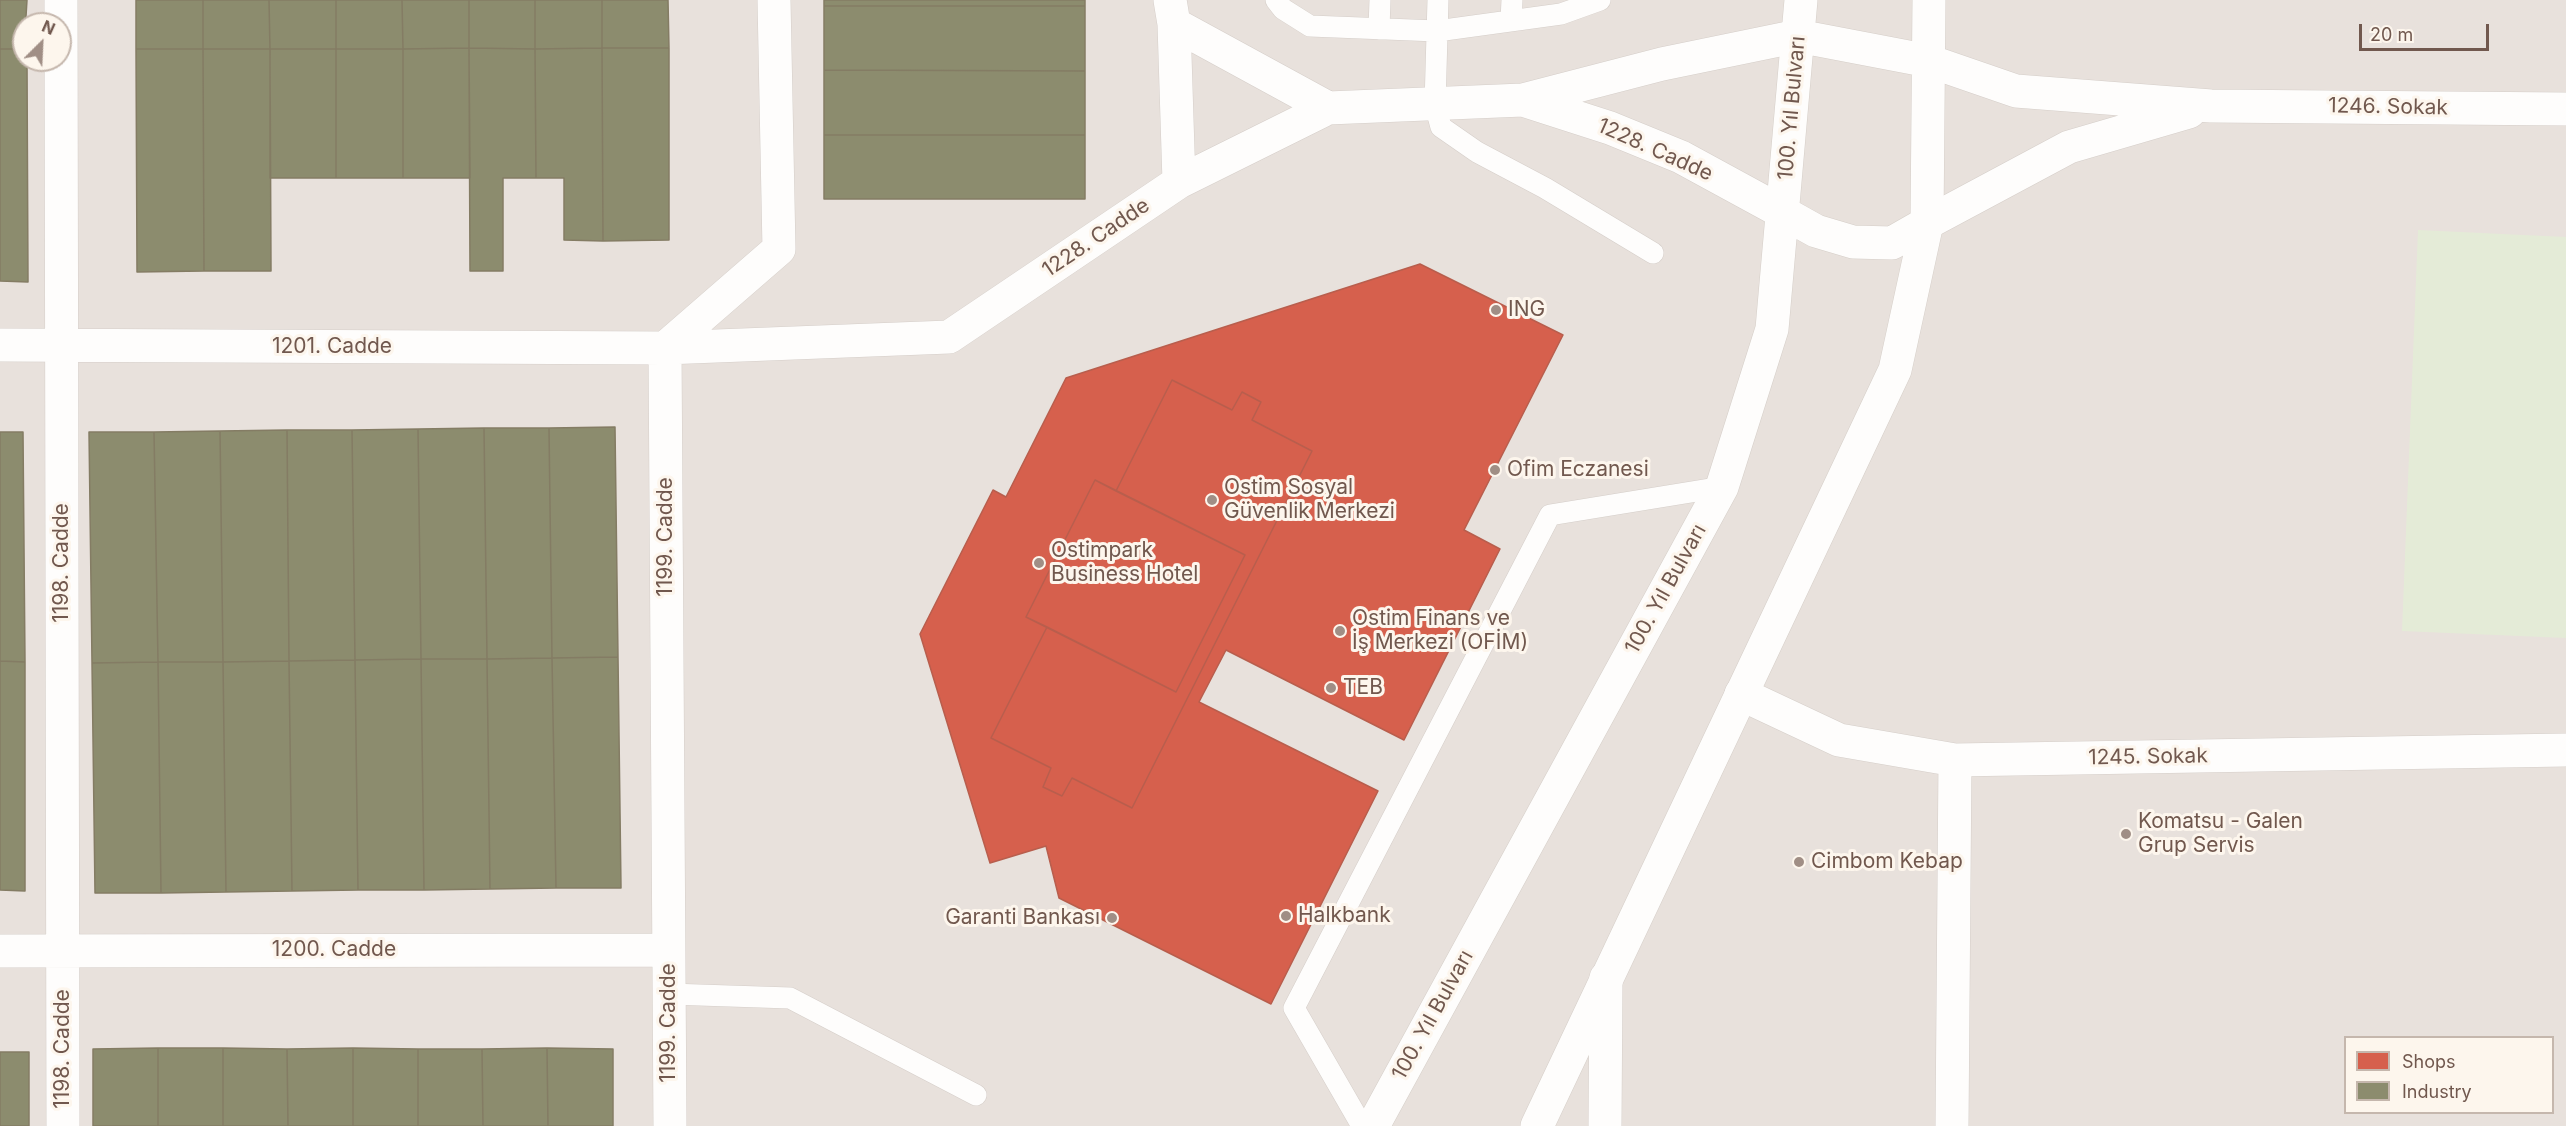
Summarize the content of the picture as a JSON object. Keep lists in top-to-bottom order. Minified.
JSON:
{"streets":{"street":["1246. Sokak","100. Yıl Bulvarı","1228. Cadde","1201. Cadde","1199. Cadde","1198. Cadde","1245. Sokak","1200. Cadde"]},"crossings":[["1246. Sokak","100. Yıl Bulvarı"],["1246. Sokak","1228. Cadde"],["100. Yıl Bulvarı","1228. Cadde"],["1228. Cadde","1201. Cadde"],["1228. Cadde","1199. Cadde"],["1201. Cadde","1199. Cadde"],["1201. Cadde","1198. Cadde"],["1199. Cadde","1200. Cadde"],["1198. Cadde","1200. Cadde"]],"places":["ING","Ofim Eczanesi","Ostim Sosyal Güvenlik Merkezi","Ostimpark Business Hotel","Ostim Finans ve İş Merkezi (OFİM)","TEB","Komatsu - Galen Grup Servis","Cimbom Kebap","Halkbank","Garanti Bankası"],"legend":["Shops","Industry"],"scale_bar":"20 m","north":"top right"}
